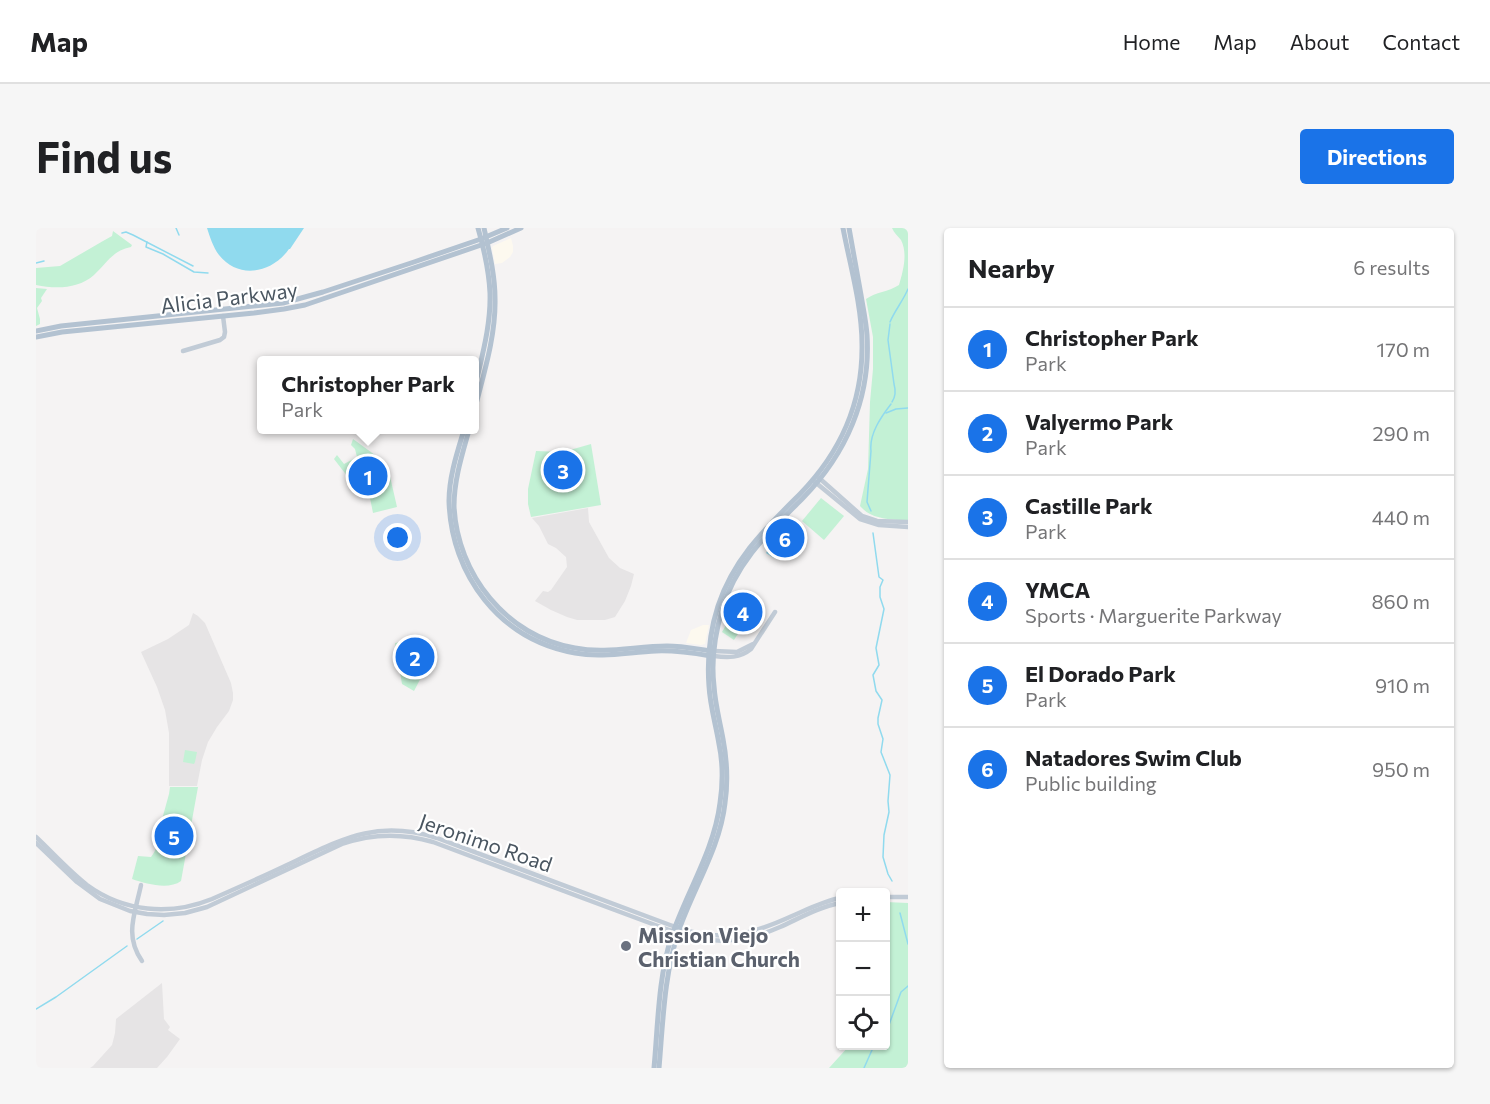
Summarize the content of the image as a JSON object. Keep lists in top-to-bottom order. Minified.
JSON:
{"streets":{"main road":["Alicia Parkway","Jeronimo Road"]},"places":["Mission Viejo Christian Church"],"page":{"header":"Map","nav":["Home","Map","About","Contact"],"buttons":"Directions","title":"Find us","heading":["Nearby","6 results"],"list":[{"mark":"1","name":"Christopher Park","note":"Park","value":"170 m"},{"mark":"2","name":"Valyermo Park","note":"Park","value":"290 m"},{"mark":"3","name":"Castille Park","note":"Park","value":"440 m"},{"mark":"4","name":"YMCA","note":"Sports · Marguerite Parkway","value":"860 m"},{"mark":"5","name":"El Dorado Park","note":"Park","value":"910 m"},{"mark":"6","name":"Natadores Swim Club","note":"Public building","value":"950 m"}],"popup":["Christopher Park","Park"],"pins":["3","1","6","4","2","5"],"map_buttons":["+","−"]}}
